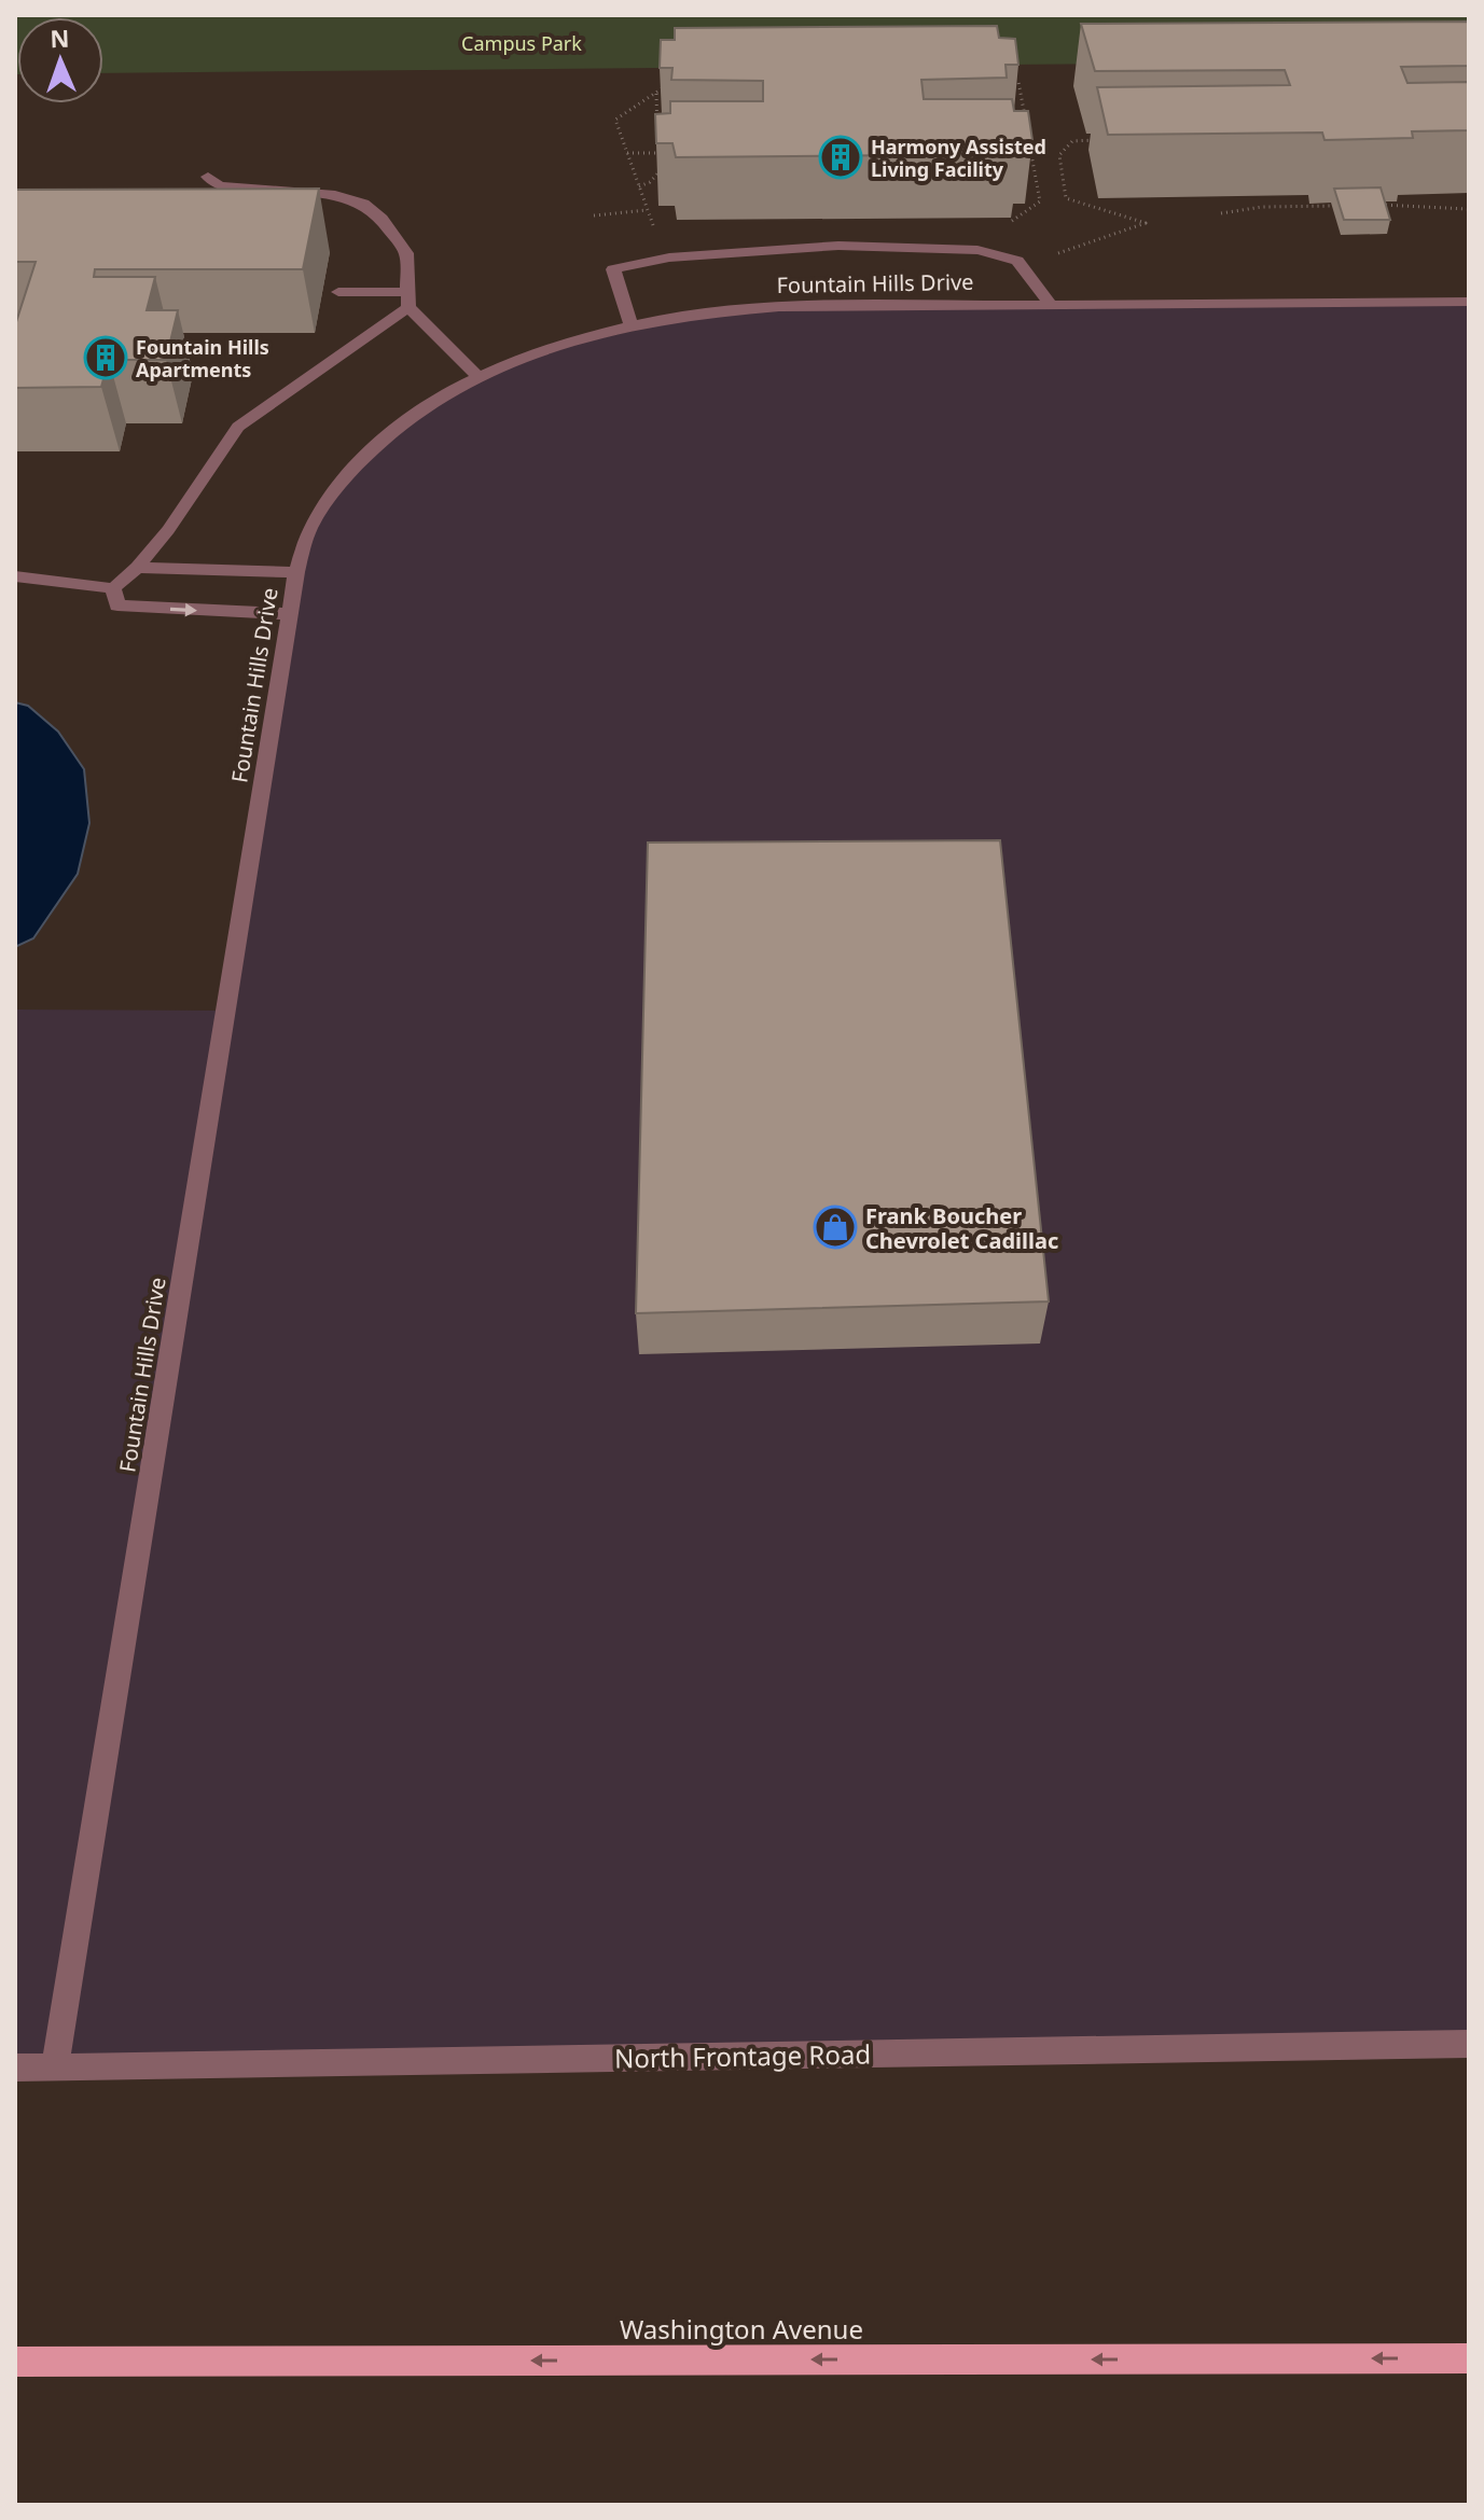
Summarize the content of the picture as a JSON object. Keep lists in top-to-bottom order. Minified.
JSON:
{"streets":{"main road":["Washington Avenue"],"street":["Fountain Hills Drive","North Frontage Road"]},"crossings":[["Fountain Hills Drive","North Frontage Road"]],"one_way":["Washington Avenue"],"parks":["Campus Park"],"places":{"building":["Harmony Assisted Living Facility","Fountain Hills Apartments"],"shop":["Frank Boucher Chevrolet Cadillac"]},"north":"top"}
